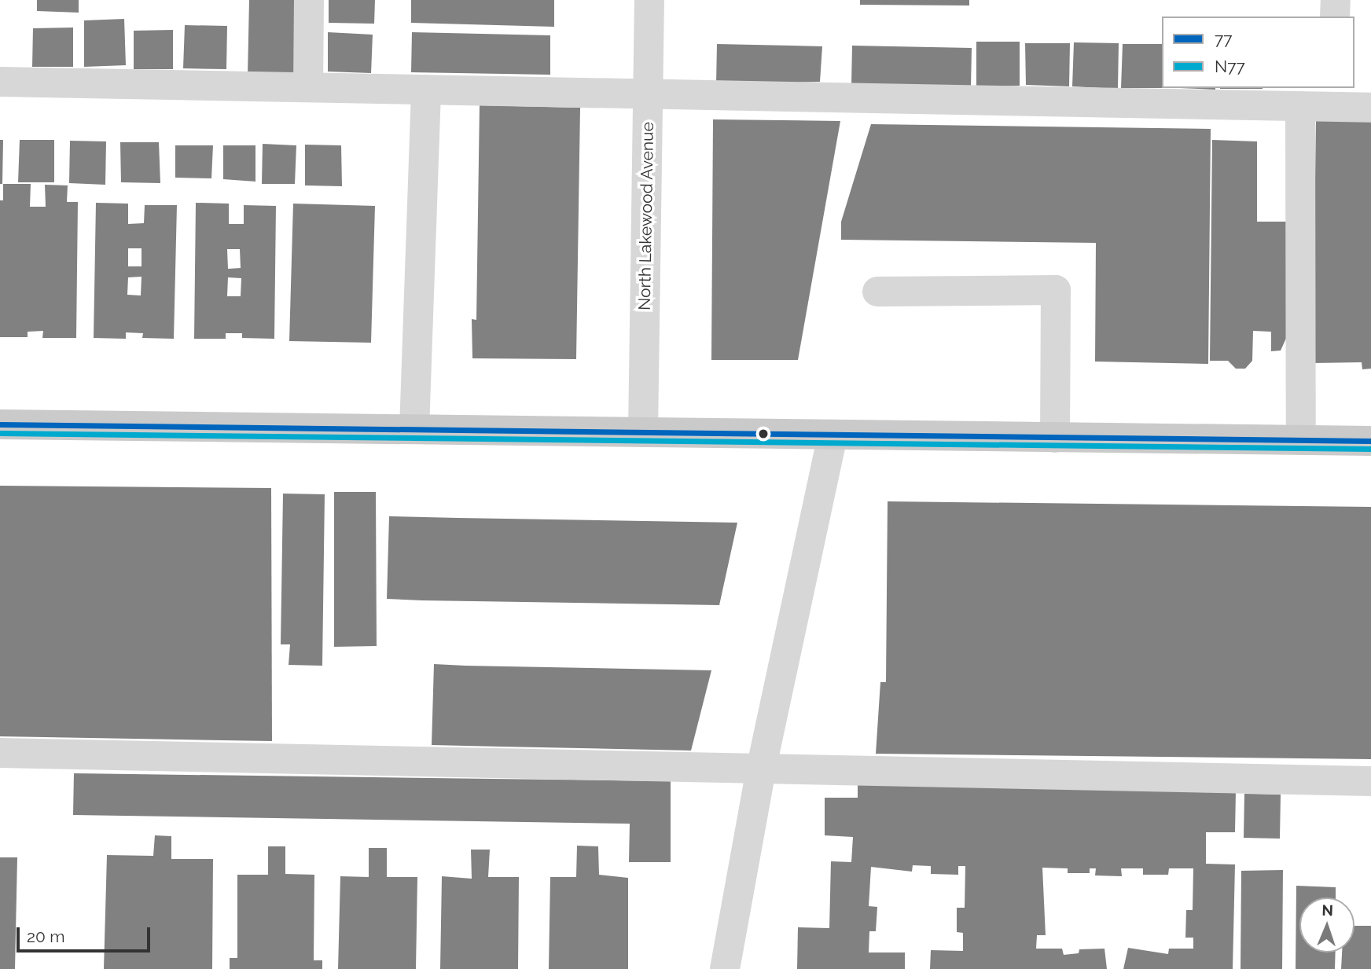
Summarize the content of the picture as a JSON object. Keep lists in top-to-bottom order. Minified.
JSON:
{"streets":{"street":["North Lakewood Avenue"]},"lines":["transit line 77","transit line N77"],"legend":["77","N77"],"scale_bar":"20 m","north":"top"}
